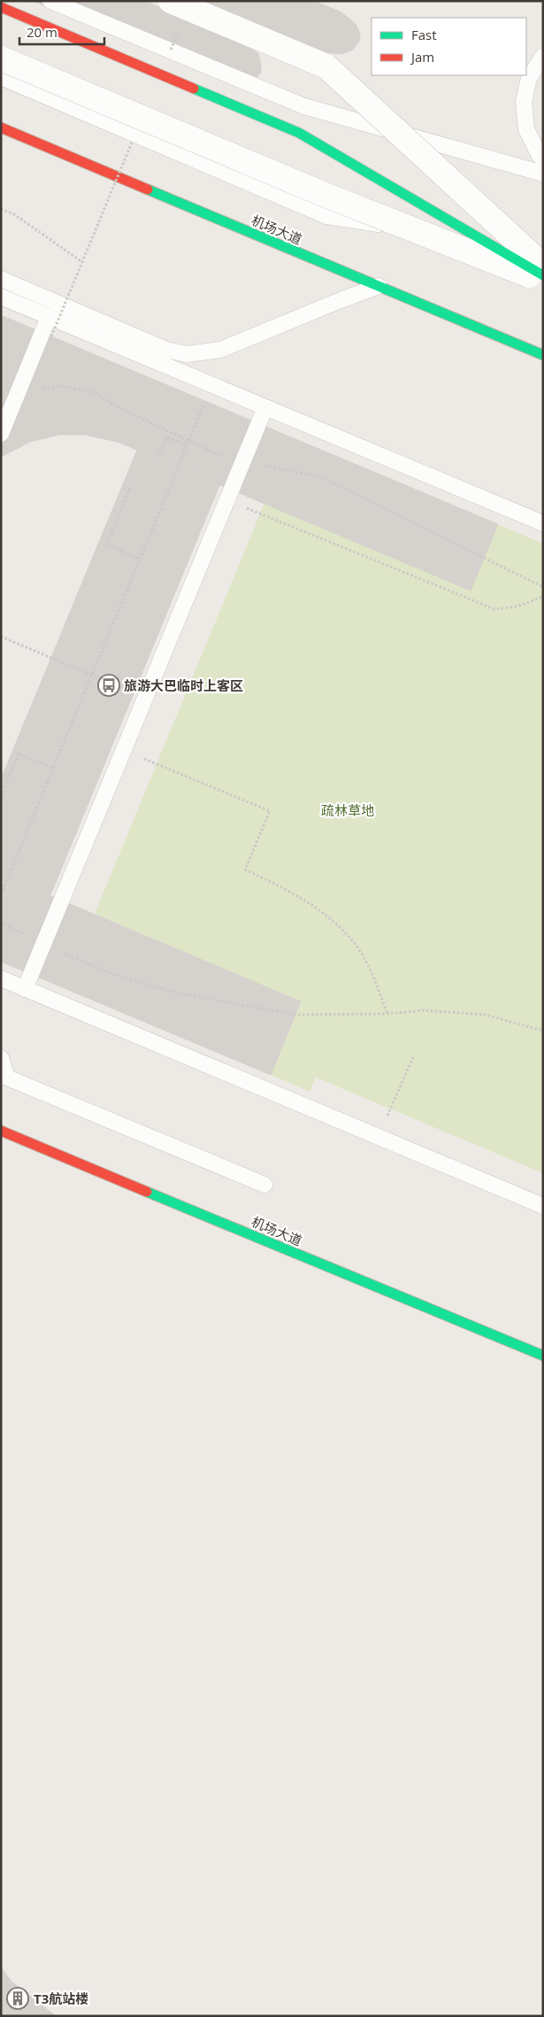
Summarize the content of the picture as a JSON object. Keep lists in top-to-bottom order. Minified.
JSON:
{"streets":{"main road":["机场大道"]},"parks":["疏林草地"],"places":{"bus stop":["旅游大巴临时上客区"],"building":["T3航站楼"]},"legend":["Fast","Jam"],"scale_bar":"20 m"}
